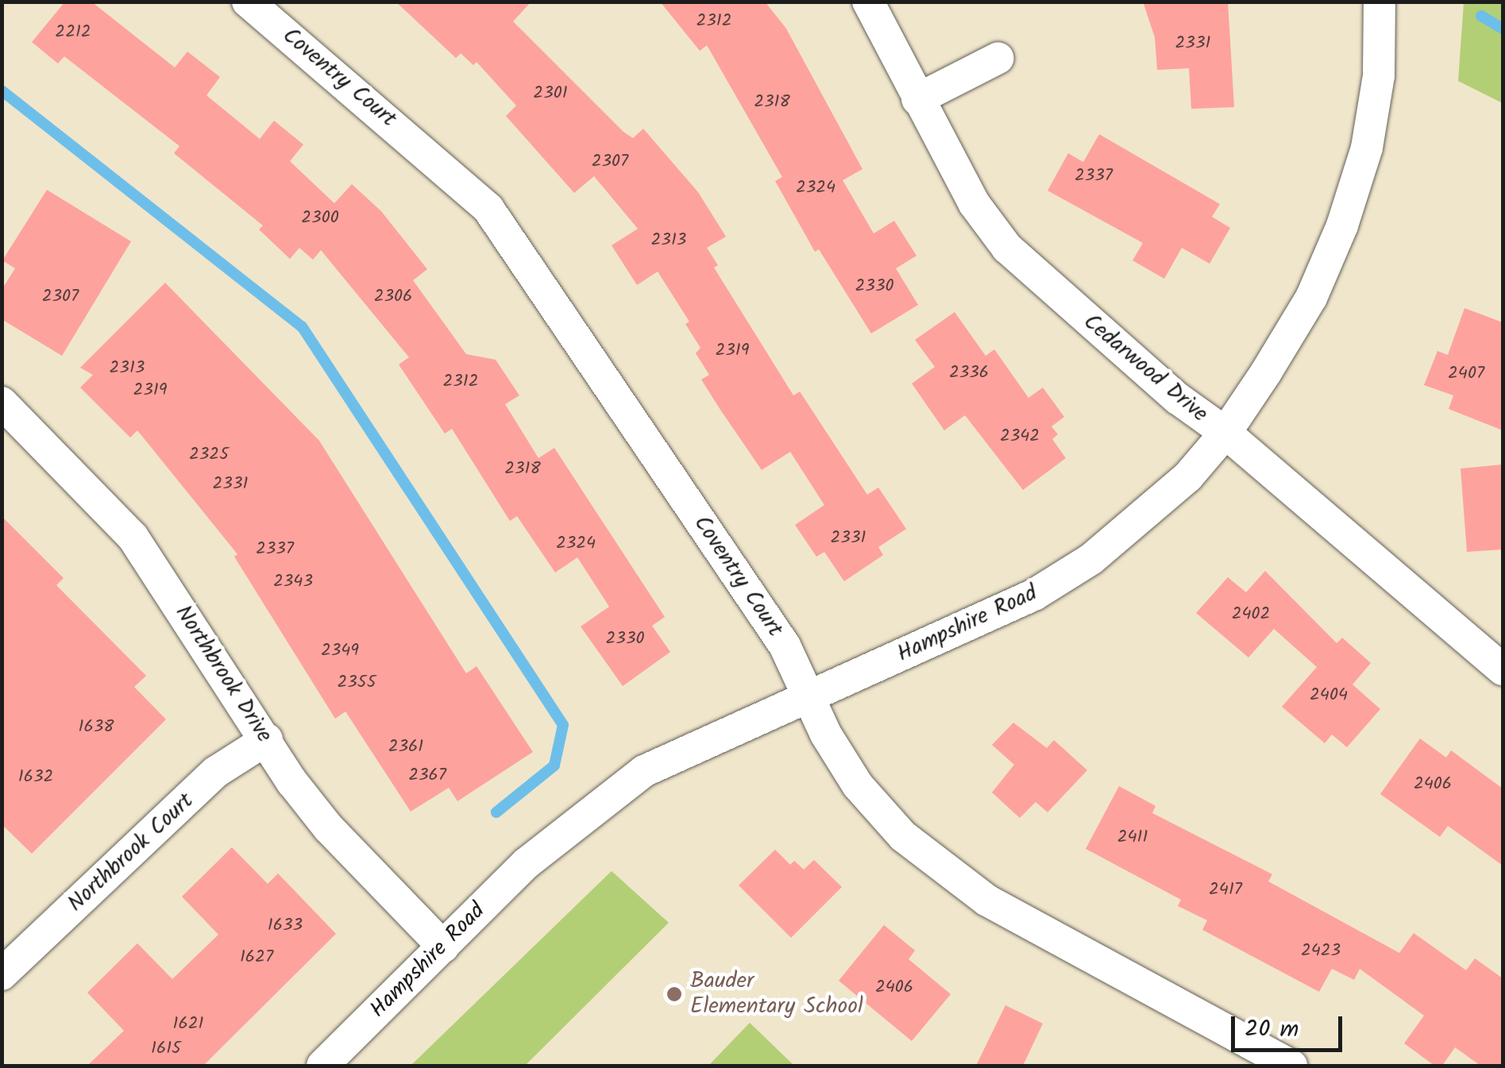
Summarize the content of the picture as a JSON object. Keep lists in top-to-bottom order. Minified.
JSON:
{"streets":{"street":["Coventry Court","Cedarwood Drive","Hampshire Road","Northbrook Drive","Northbrook Court"]},"crossings":[["Coventry Court","Hampshire Road"],["Cedarwood Drive","Hampshire Road"],["Hampshire Road","Northbrook Drive"],["Northbrook Drive","Northbrook Court"]],"places":["Bauder Elementary School"],"house_numbers":["2312","2212","2331","2301","2318","2307","2337","2324","2300","2313","2330","2307","2306","2319","2313","2336","2407","2312","2319","2342","2325","2318","2331","2331","2324","2337","2343","2402","2330","2349","2355","2404","1638","2361","2367","1632","2406","2411","2417","1633","2423","1627","2406","1621","1615"],"scale_bar":"20 m"}
